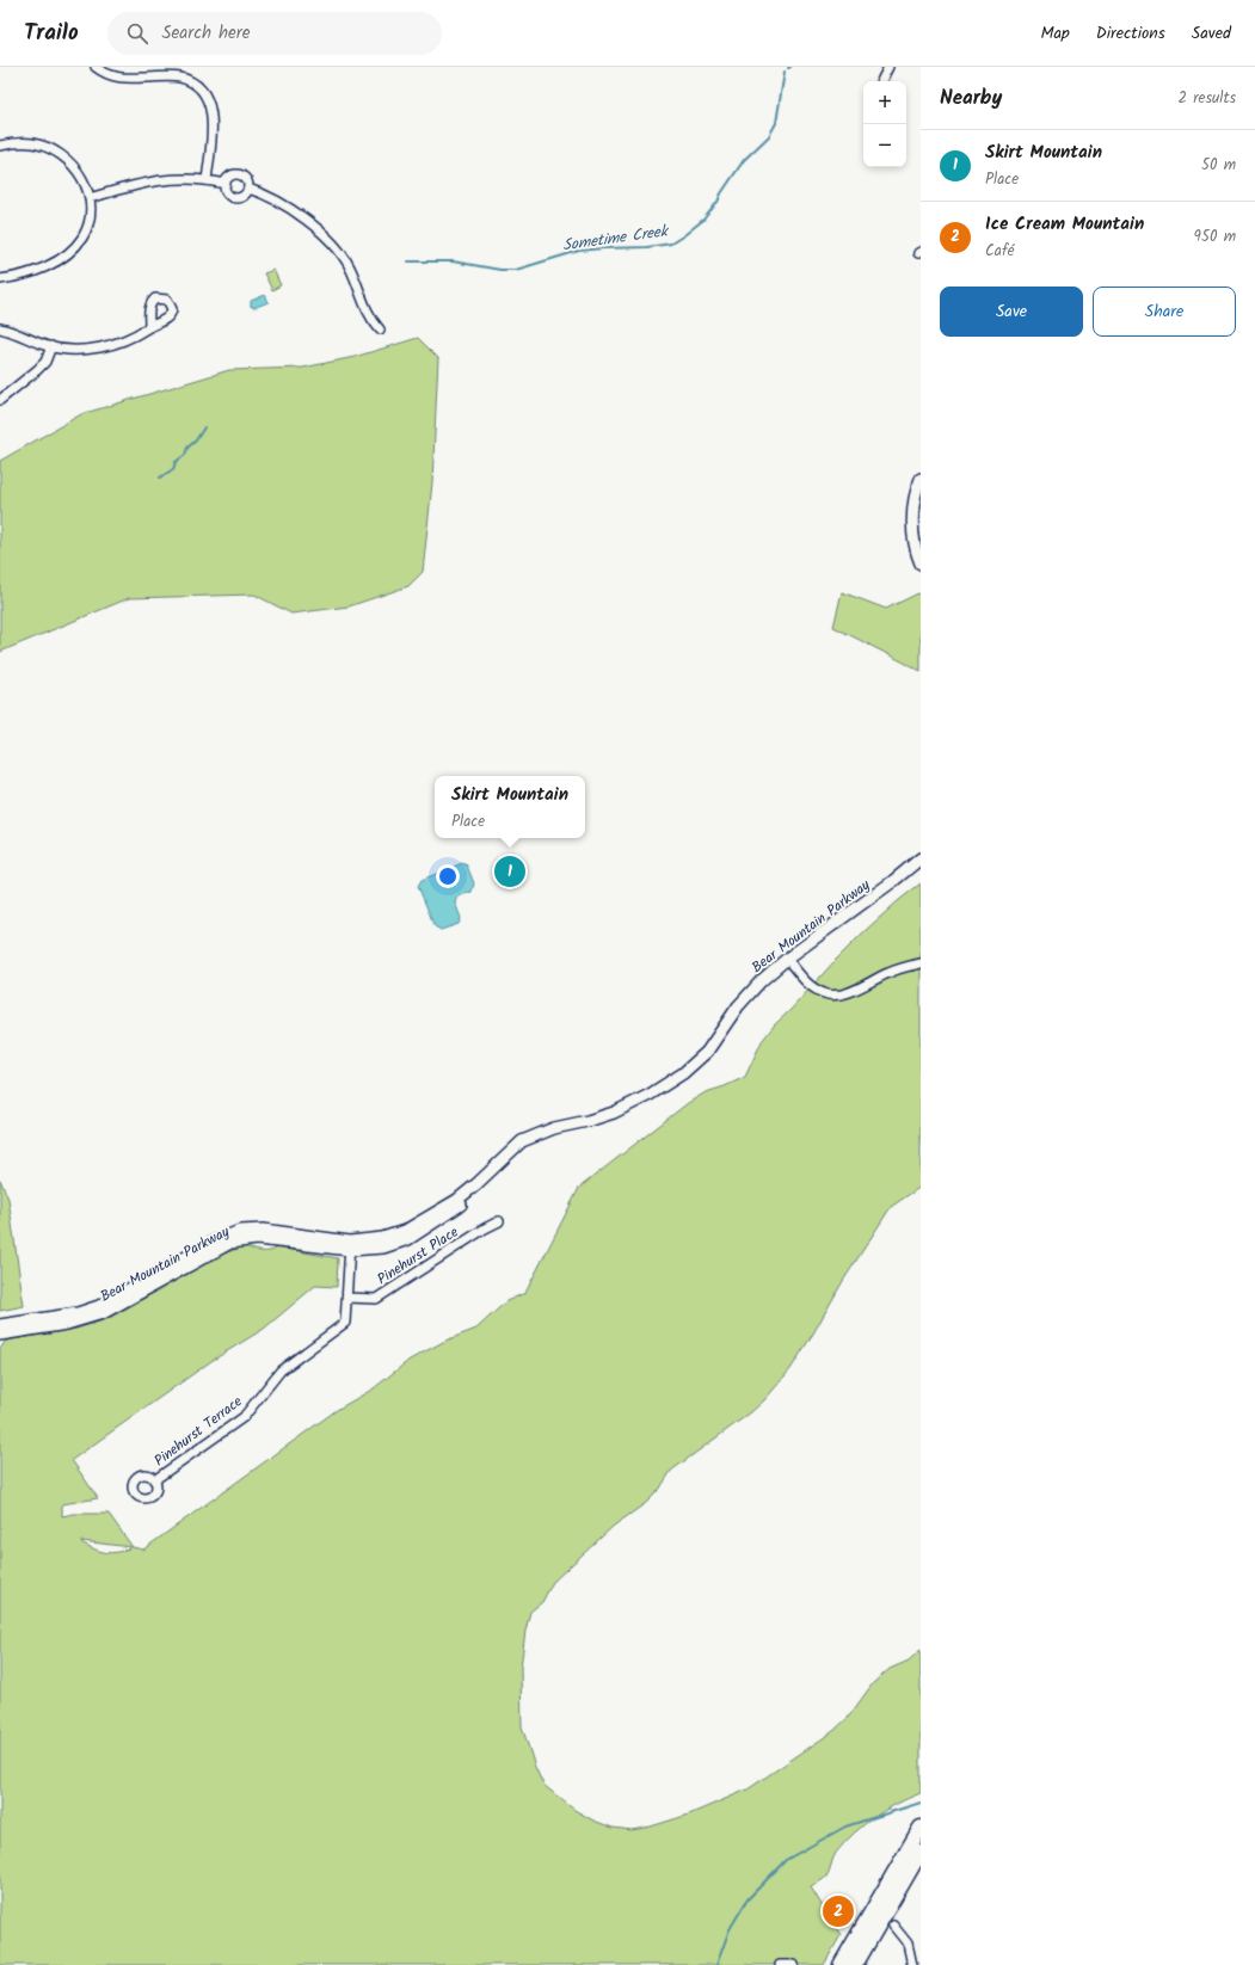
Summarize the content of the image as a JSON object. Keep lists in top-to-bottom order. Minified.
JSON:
{"streets":{"street":["Bear Mountain Parkway","Pinehurst Place","Pinehurst Terrace"]},"crossings":[["Bear Mountain Parkway","Pinehurst Terrace"],["Pinehurst Place","Pinehurst Terrace"]],"water":["Sometime Creek"],"page":{"header":"Trailo","search":"Search here","nav":["Map","Directions","Saved"],"heading":["Nearby","2 results"],"map_buttons":["+","−"],"list":[{"mark":"1","name":"Skirt Mountain","note":"Place","value":"50 m"},{"mark":"2","name":"Ice Cream Mountain","note":"Café","value":"950 m"}],"buttons":["Save","Share"],"popup":["Skirt Mountain","Place"],"pins":["1","2"]}}
